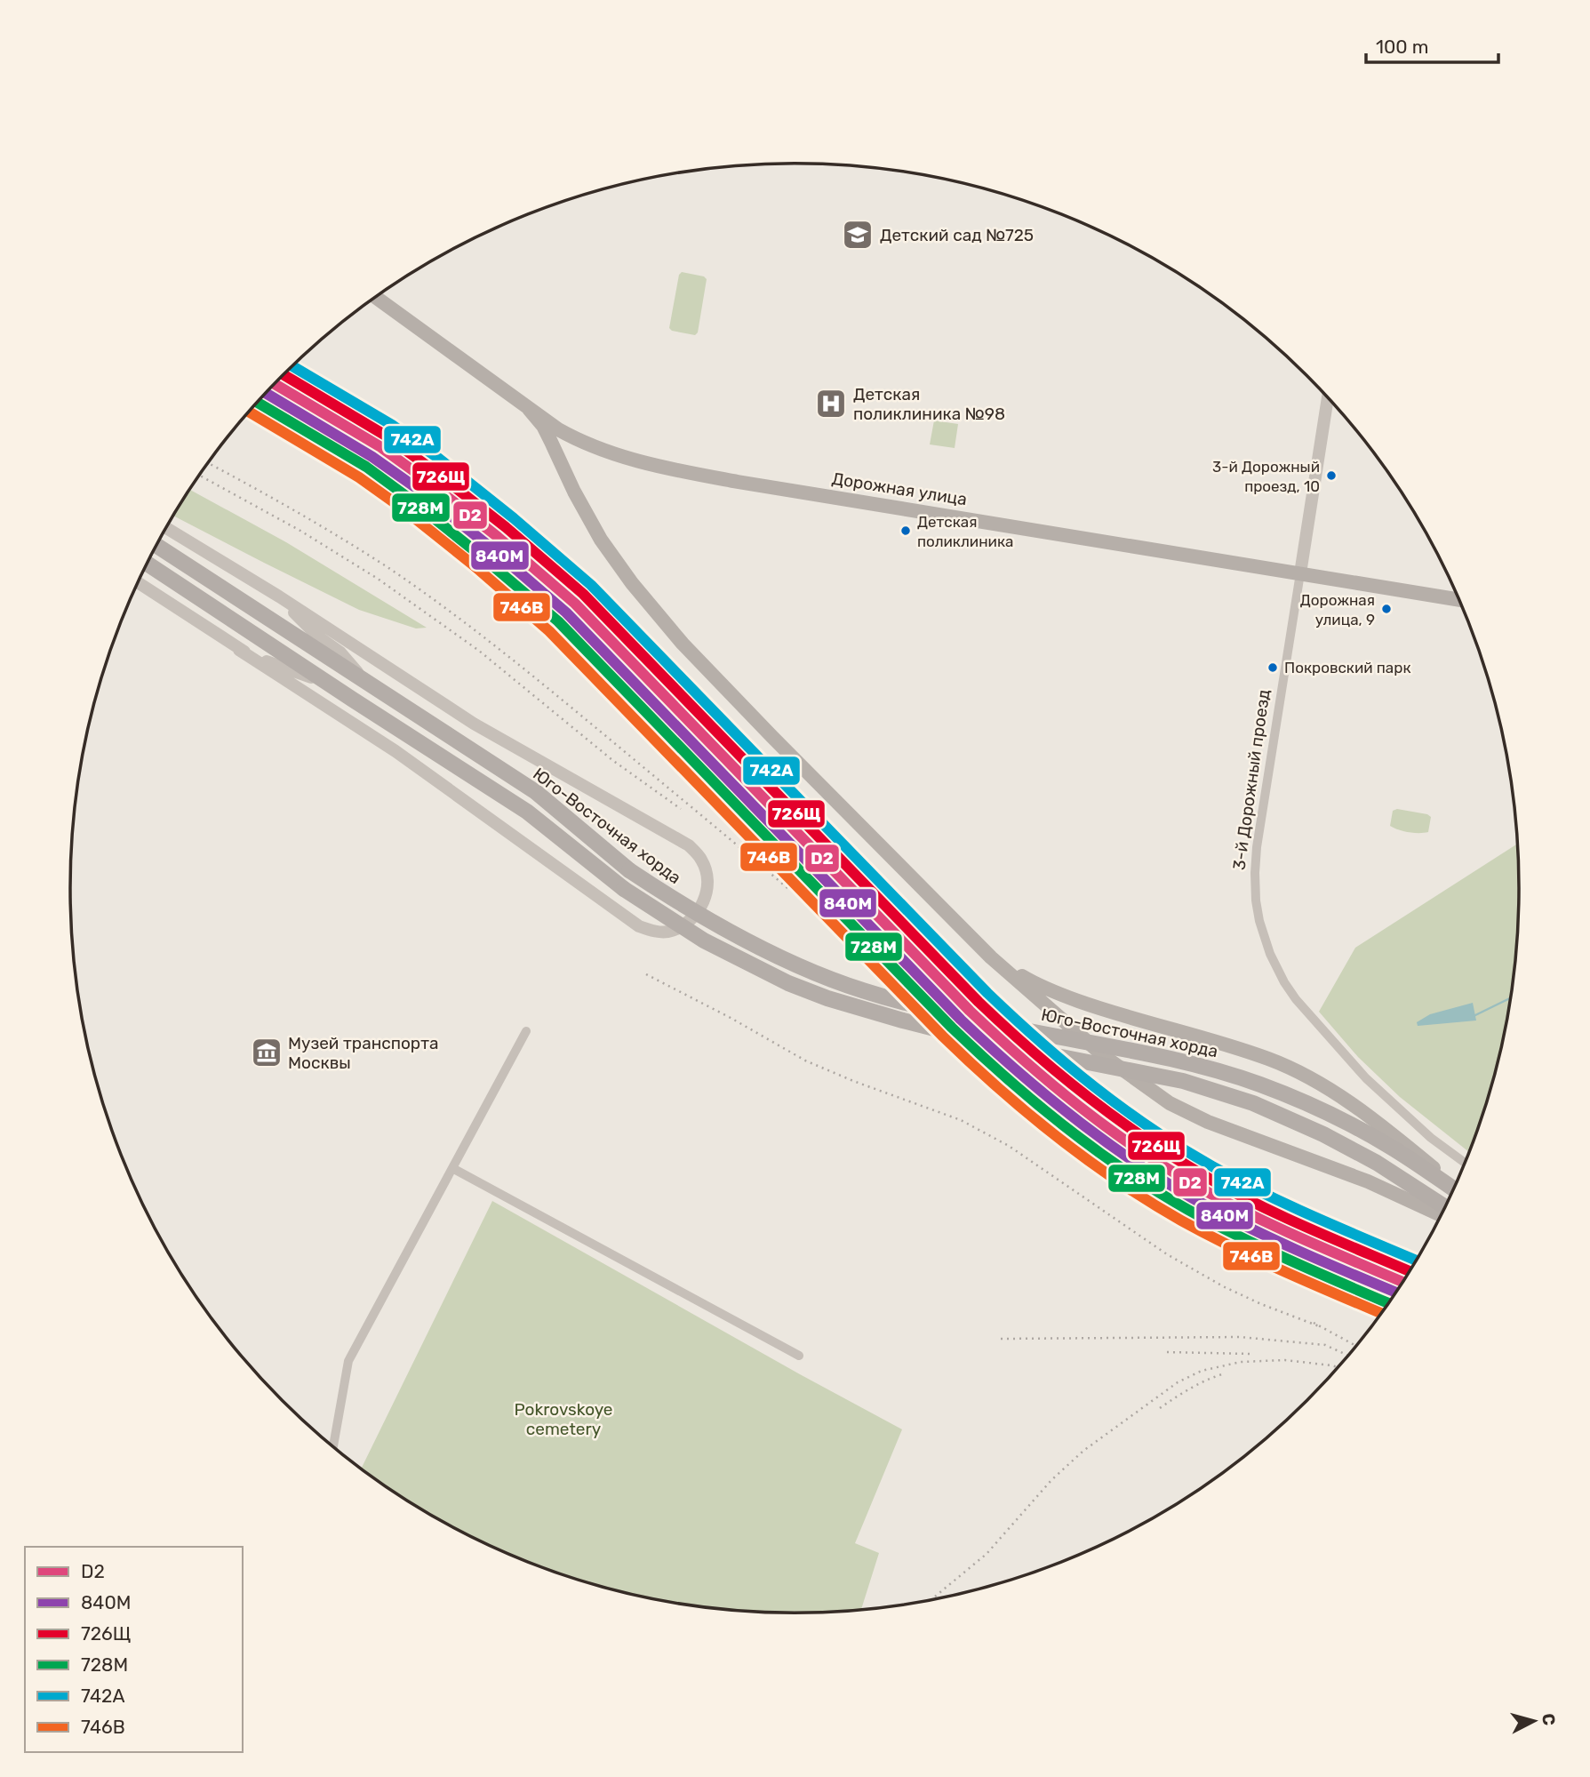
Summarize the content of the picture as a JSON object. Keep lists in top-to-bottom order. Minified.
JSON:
{"streets":{"main road":["Дорожная улица","Юго-Восточная хорда"],"street":["3-й Дорожный проезд"]},"crossings":[["Дорожная улица","3-й Дорожный проезд"]],"parks":["Pokrovskoye cemetery"],"places":{"school or university":["Детский сад №725"],"hospital":["Детская поликлиника №98"],"other":["3-й Дорожный проезд, 10","Детская поликлиника","Дорожная улица, 9","Покровский парк"],"museum":["Музей транспорта Москвы"]},"lines":["transit line 742А","transit line 726Щ","transit line D2","transit line 840М","transit line 728М","transit line 746В"],"legend":["D2","840М","726Щ","728М","742А","746В"],"scale_bar":"100 m","north":"right"}
